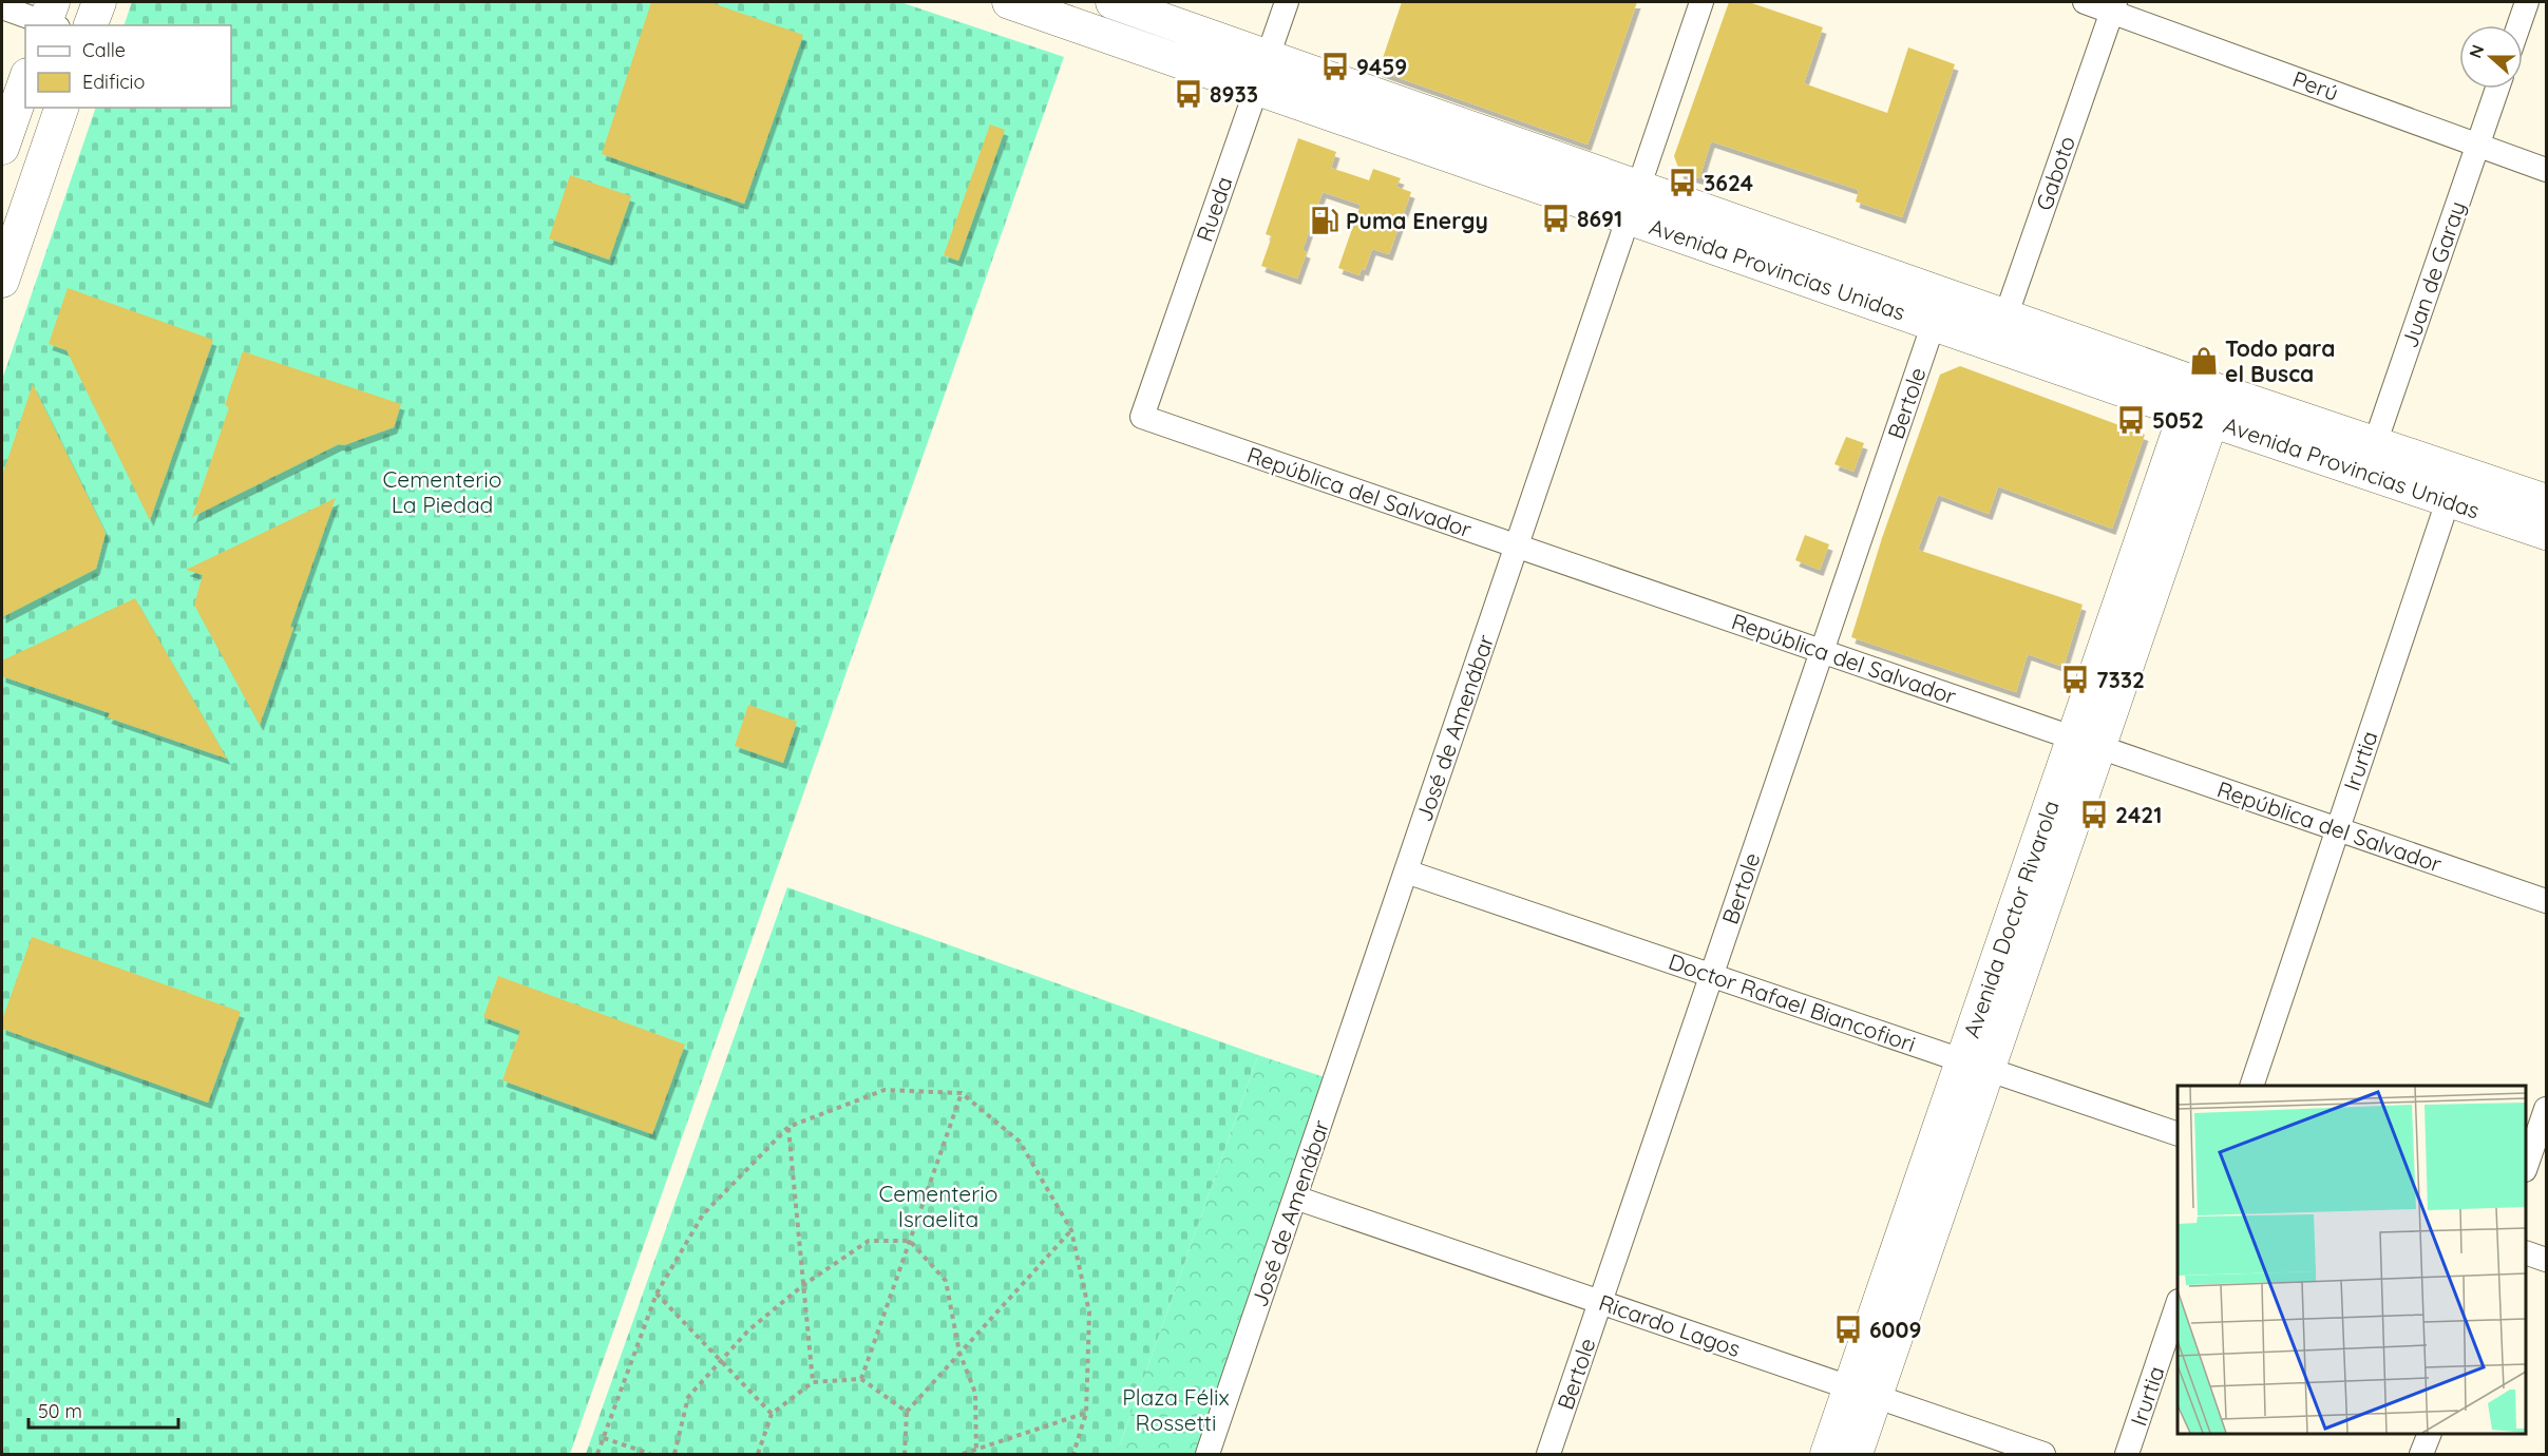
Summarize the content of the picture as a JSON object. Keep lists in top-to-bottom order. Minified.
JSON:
{"streets":{"main road":["Avenida Provincias Unidas","Avenida Doctor Rivarola"],"street":["Perú","Gaboto","Rueda","Juan de Garay","Bertole","República del Salvador","José de Amenábar","Irurtia","Doctor Rafael Biancofiori","Ricardo Lagos"]},"crossings":[["Perú","Gaboto"],["Perú","Juan de Garay"],["Gaboto","Avenida Provincias Unidas"],["Rueda","Avenida Provincias Unidas"],["Rueda","República del Salvador"],["Avenida Provincias Unidas","Juan de Garay"],["Avenida Provincias Unidas","Bertole"],["Avenida Provincias Unidas","José de Amenábar"],["Avenida Provincias Unidas","Irurtia"],["Avenida Provincias Unidas","Avenida Doctor Rivarola"],["Bertole","República del Salvador"],["Bertole","Doctor Rafael Biancofiori"],["Bertole","Ricardo Lagos"],["República del Salvador","José de Amenábar"],["República del Salvador","Irurtia"],["República del Salvador","Avenida Doctor Rivarola"],["José de Amenábar","Doctor Rafael Biancofiori"],["José de Amenábar","Ricardo Lagos"],["Avenida Doctor Rivarola","Doctor Rafael Biancofiori"],["Avenida Doctor Rivarola","Ricardo Lagos"]],"parks":["Cementerio La Piedad","Cementerio Israelita","Plaza Félix Rossetti"],"places":{"bus stop":["9459","8933","3624","8691","5052","7332","2421","6009"],"fuel station":["Puma Energy"],"shop":["Todo para el Busca"]},"legend":["Calle","Edificio"],"scale_bar":"50 m","north":"left"}
